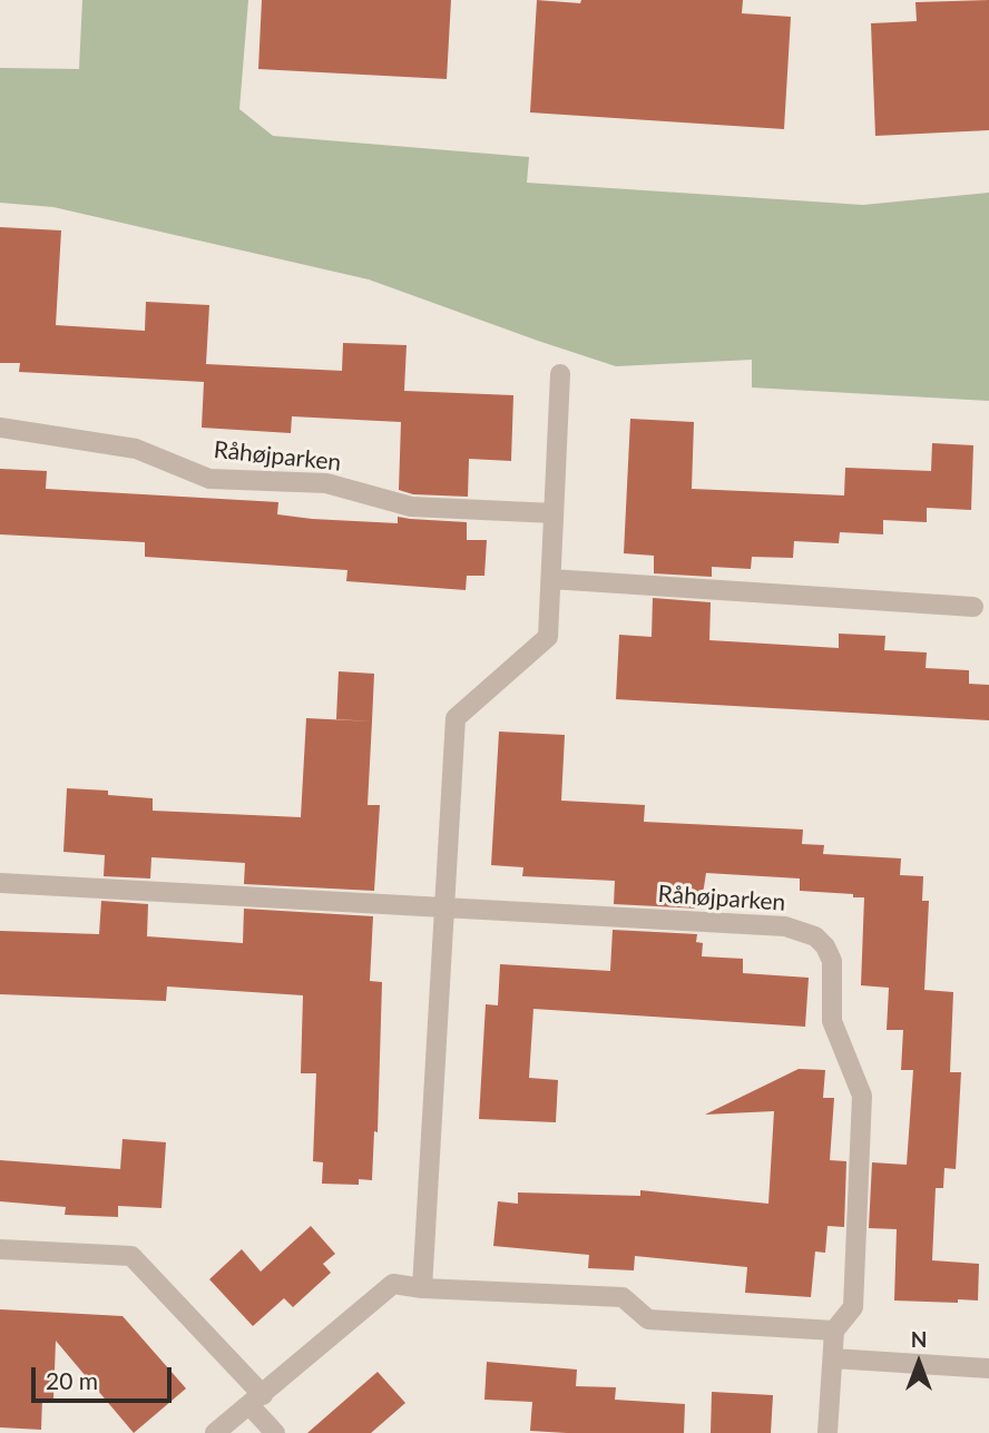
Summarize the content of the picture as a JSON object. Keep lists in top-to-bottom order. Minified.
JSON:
{"streets":{"street":["Råhøjparken"]},"scale_bar":"20 m","north":"top"}
